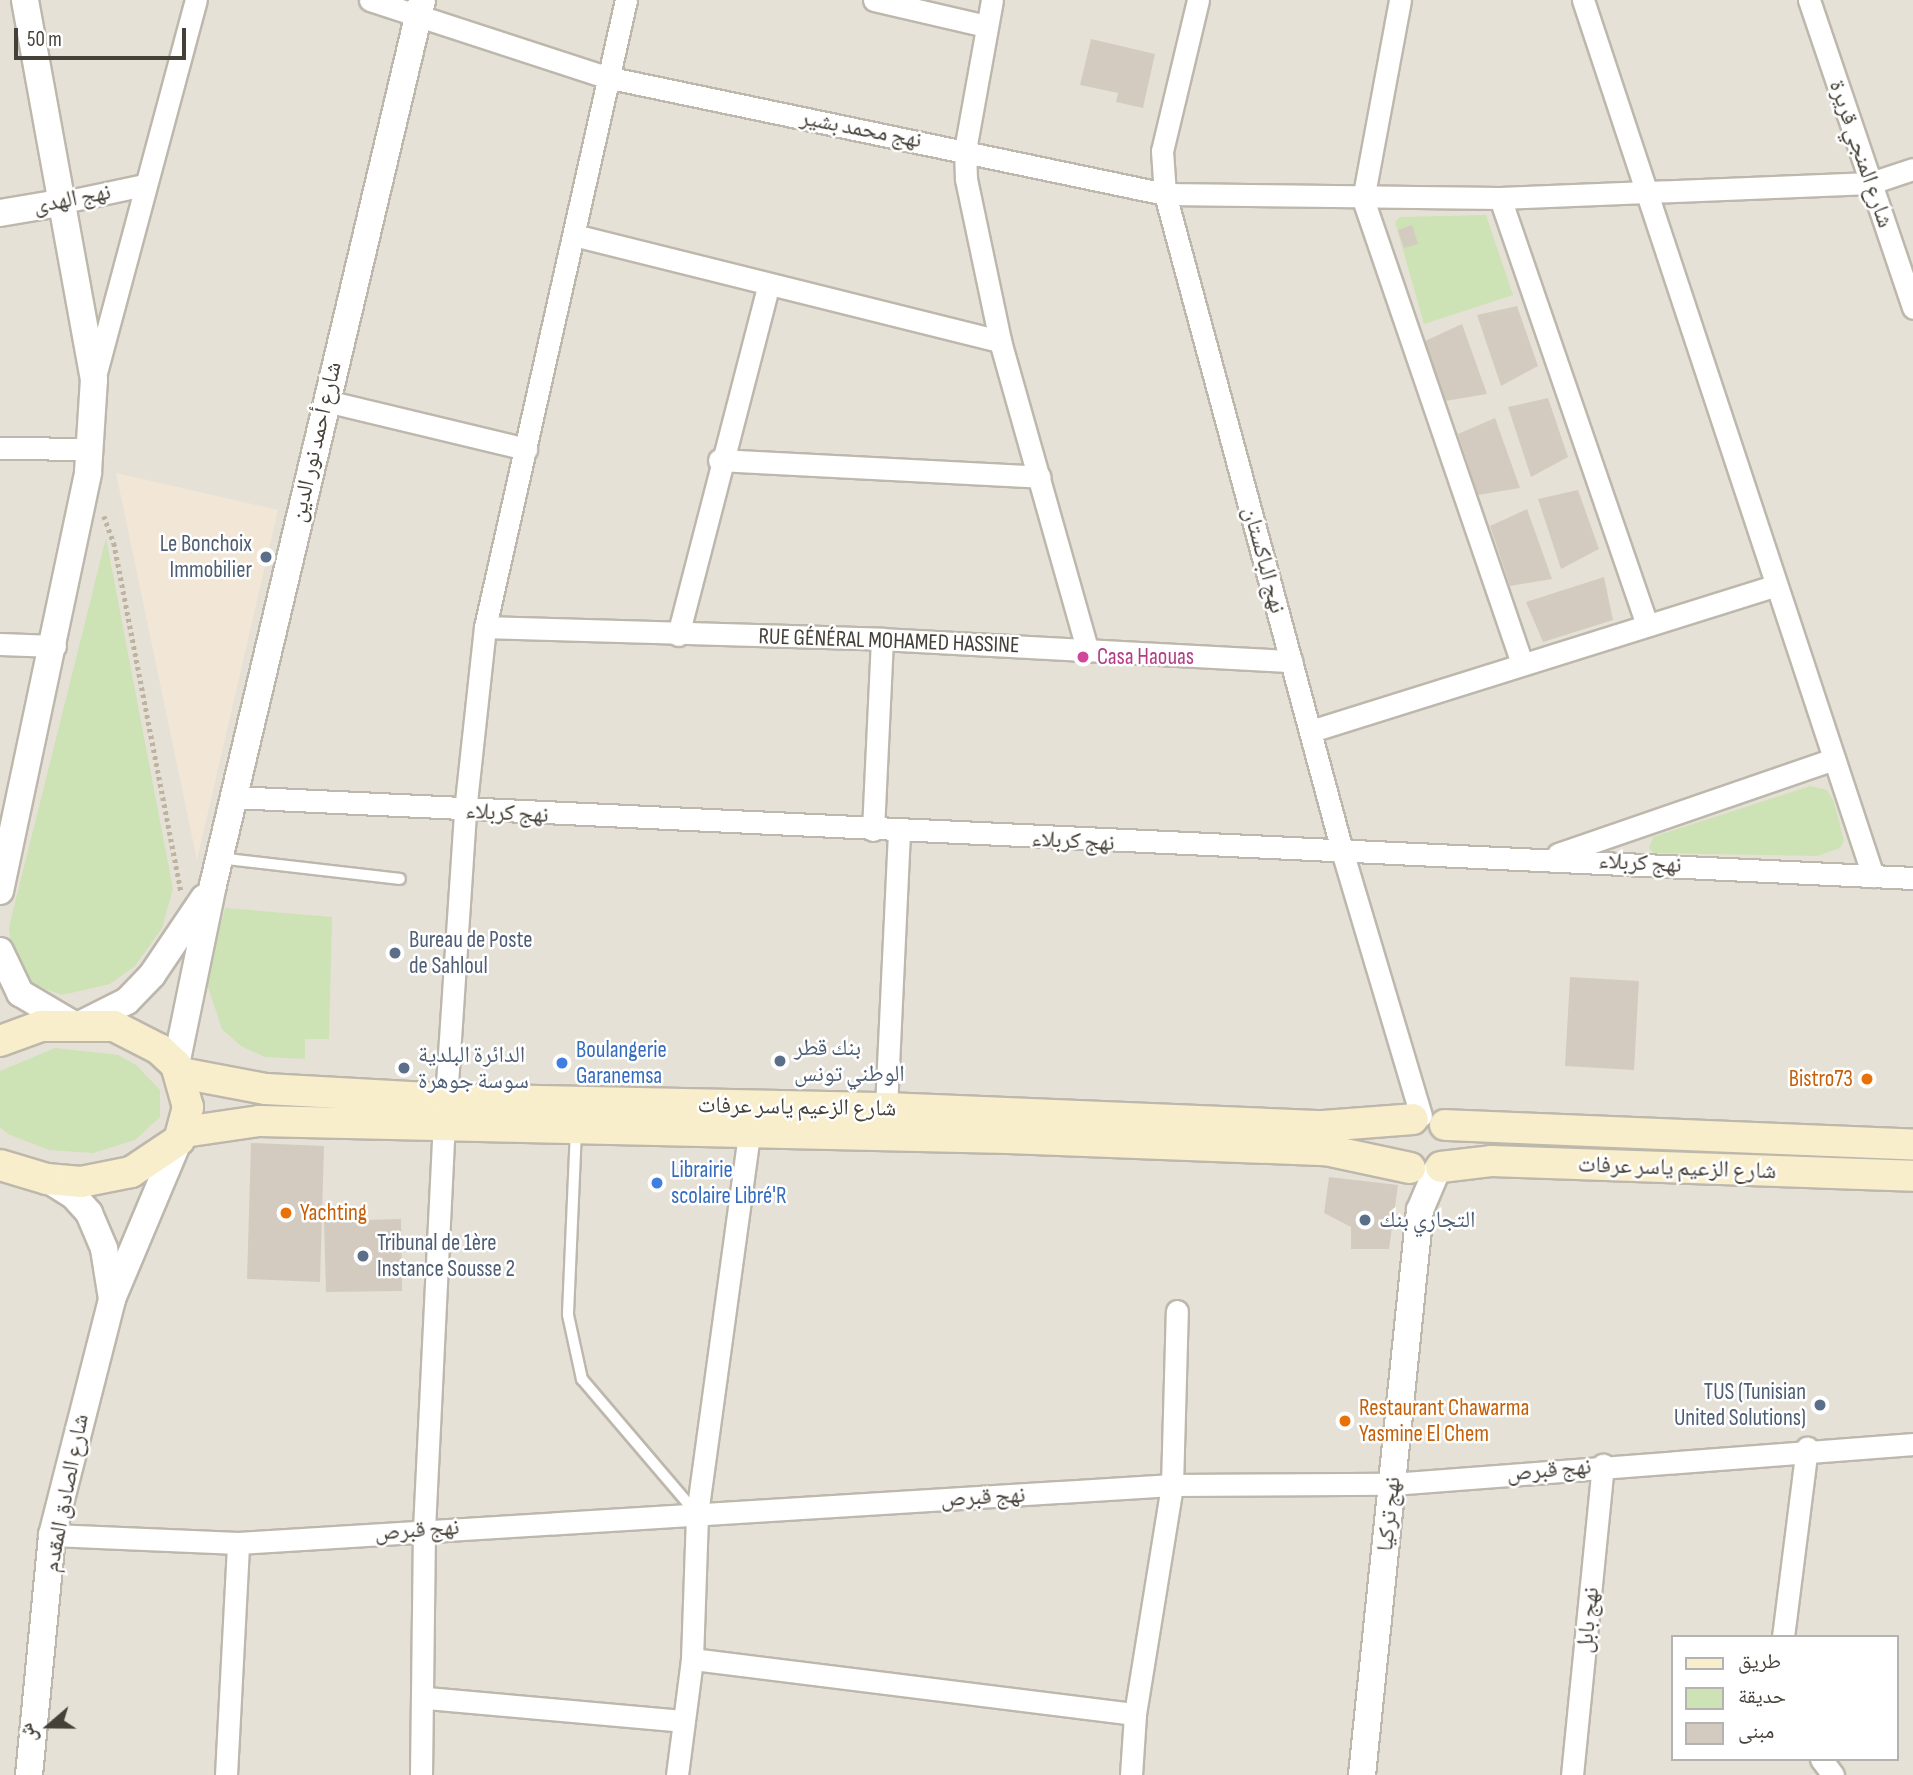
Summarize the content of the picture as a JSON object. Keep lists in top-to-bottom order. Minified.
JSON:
{"streets":{"main road":["شارع الزعيم ياسر عرفات"],"street":["نهج محمد بشير","شارع المنجي قريرة","نهج الهدى","شارع أحمد نور الدين","نهج الباكستان","RUE GÉNÉRAL MOHAMED HASSINE","نهج كربلاء","نهج قبرص","شارع الصادق المقدم","نهج تركيا","نهج بابل"]},"crossings":[["نهج محمد بشير","شارع المنجي قريرة"],["نهج محمد بشير","شارع أحمد نور الدين"],["نهج محمد بشير","نهج الباكستان"],["شارع أحمد نور الدين","نهج كربلاء"],["شارع أحمد نور الدين","شارع الزعيم ياسر عرفات"],["نهج الباكستان","RUE GÉNÉRAL MOHAMED HASSINE"],["نهج الباكستان","نهج كربلاء"],["نهج الباكستان","شارع الزعيم ياسر عرفات"],["شارع الزعيم ياسر عرفات","شارع الصادق المقدم"],["شارع الزعيم ياسر عرفات","نهج تركيا"],["نهج قبرص","شارع الصادق المقدم"],["نهج قبرص","نهج تركيا"],["نهج قبرص","نهج بابل"]],"places":["Le Bonchoix Immobilier","Casa Haouas","Bureau de Poste de Sahloul","بنك قطر الوطني تونس","Boulangerie Garanemsa","الدائرة البلدية سوسة جوهرة","Bistro73","Librairie scolaire Libré'R","Yachting","التجاري بنك","Tribunal de 1ère Instance Sousse 2","TUS (Tunisian United Solutions)","Restaurant Chawarma Yasmine El Chem"],"legend":["طريق","حديقة","مبنى"],"scale_bar":"50 m","north":"left"}
